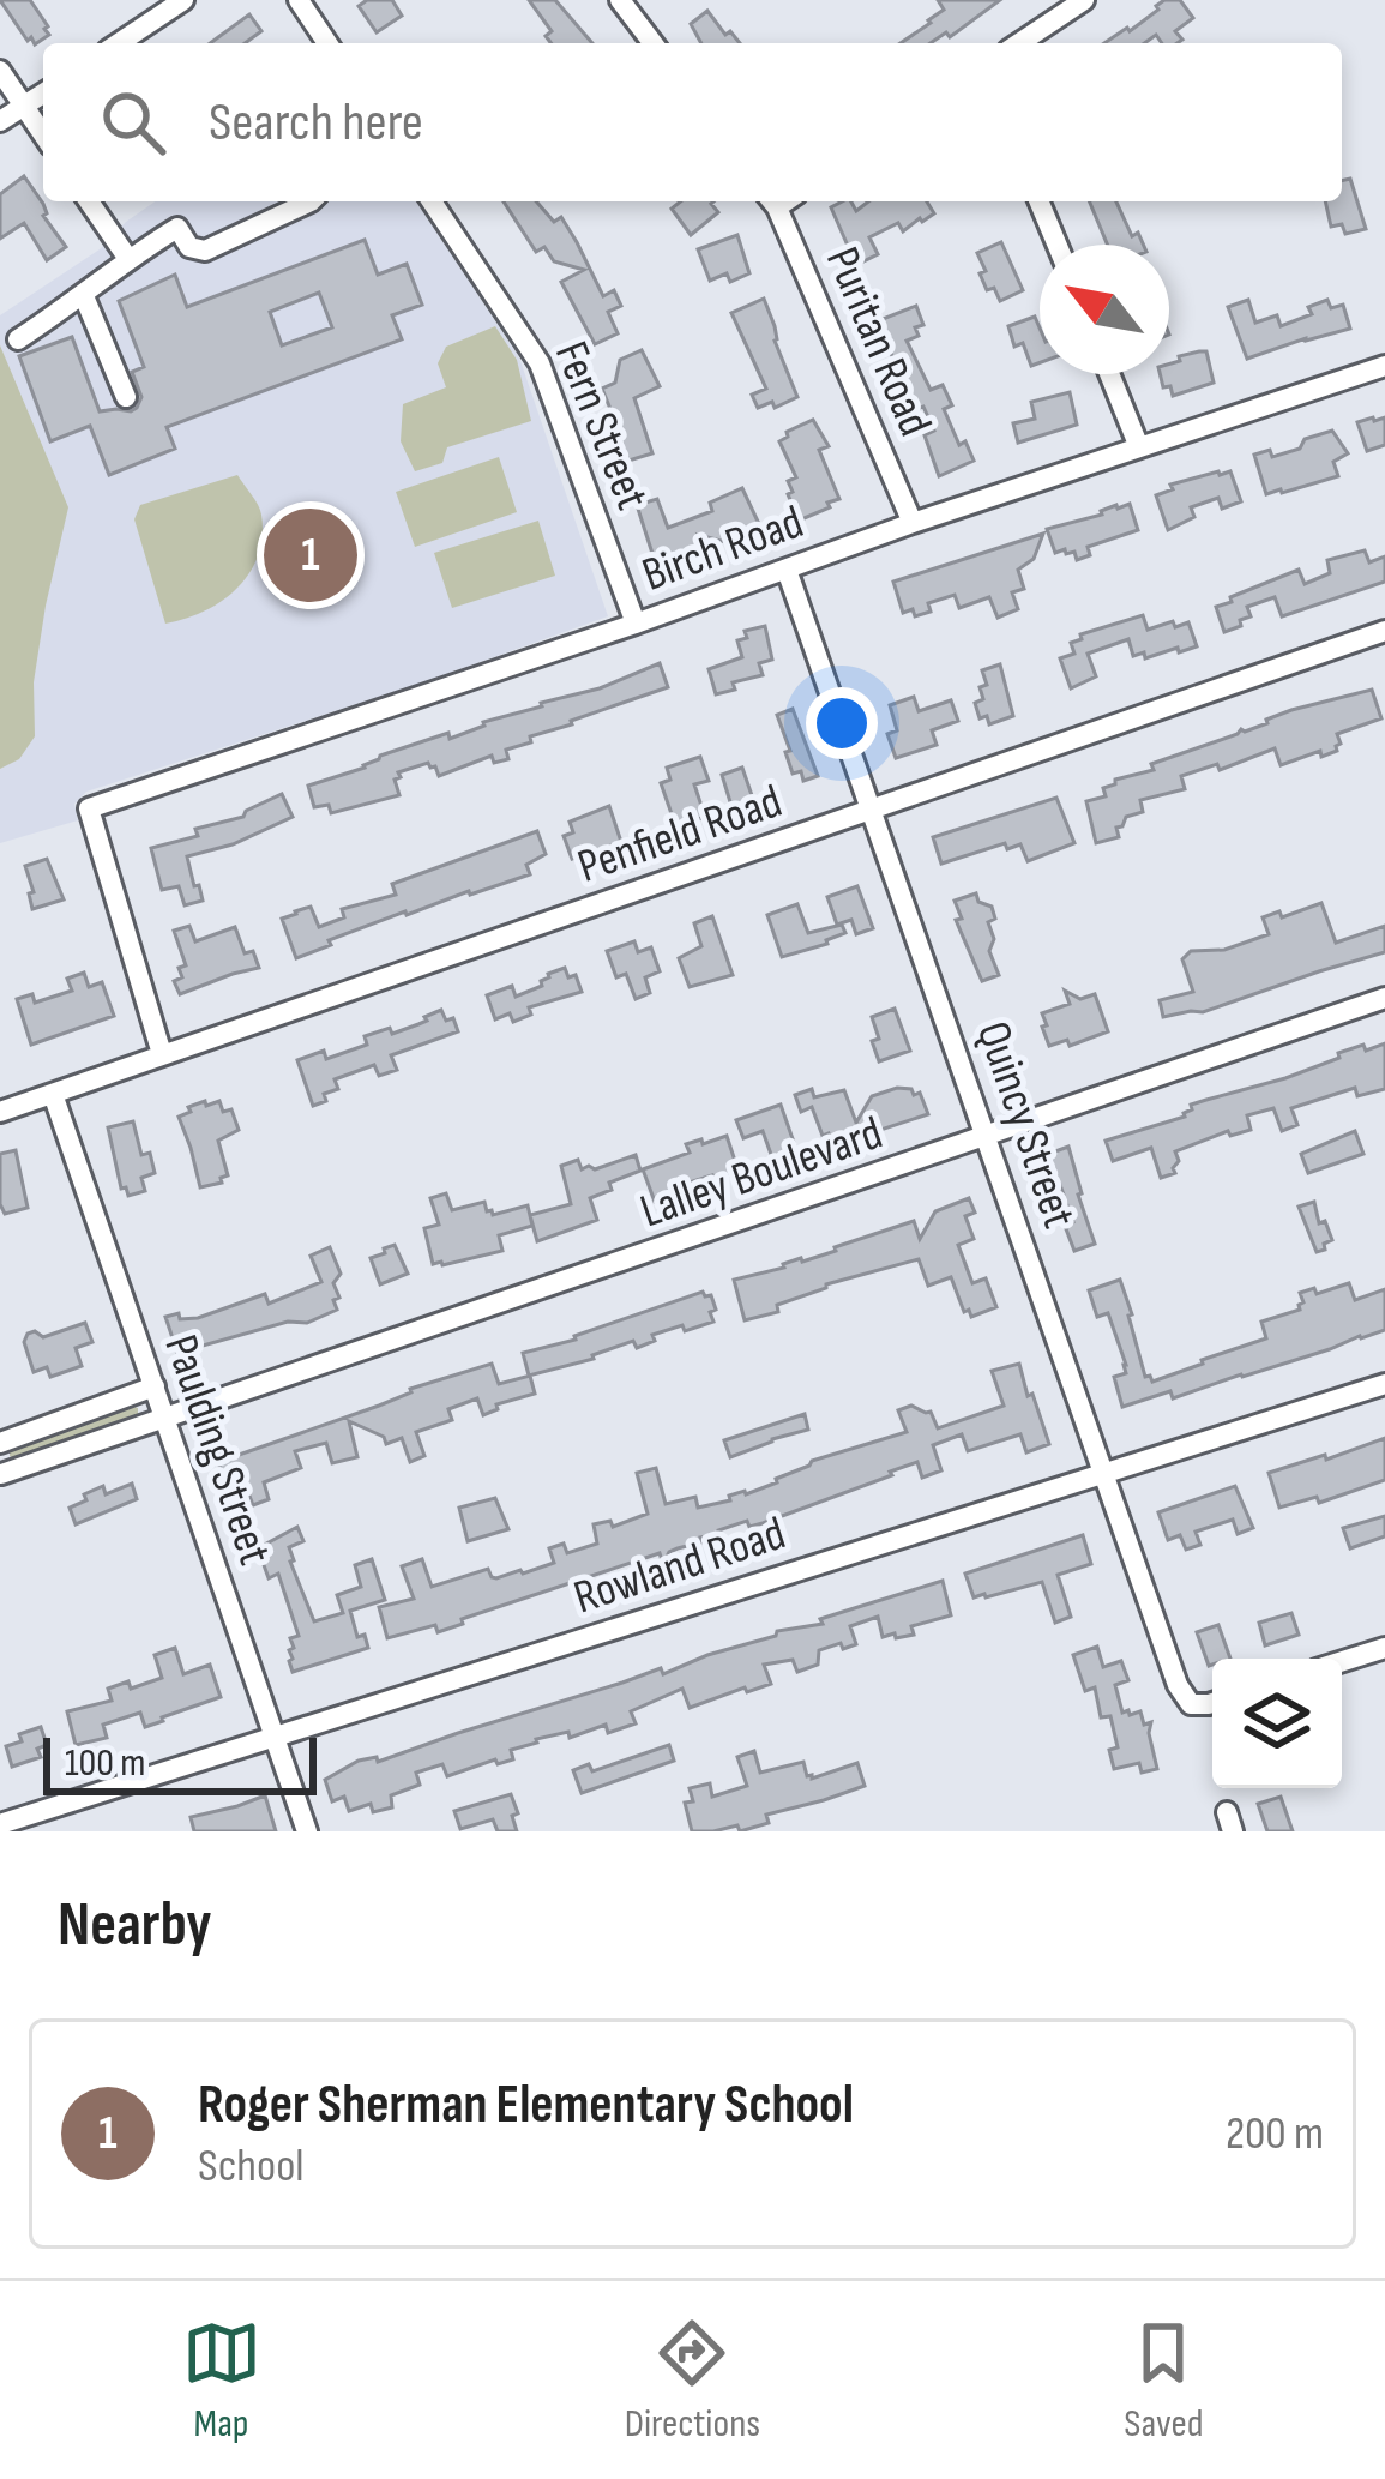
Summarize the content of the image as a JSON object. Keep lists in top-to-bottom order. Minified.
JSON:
{"streets":{"street":["Puritan Road","Fern Street","Birch Road","Penfield Road","Quincy Street","Lalley Boulevard","Paulding Street","Rowland Road"]},"crossings":[["Puritan Road","Birch Road"],["Fern Street","Birch Road"],["Birch Road","Penfield Road"],["Birch Road","Quincy Street"],["Penfield Road","Quincy Street"],["Penfield Road","Paulding Street"],["Quincy Street","Lalley Boulevard"],["Quincy Street","Rowland Road"],["Lalley Boulevard","Paulding Street"],["Paulding Street","Rowland Road"]],"scale_bar":"100 m","north":"top left","page":{"search":"Search here","pins":"1","scale":"100 m","heading":"Nearby","list":[{"mark":"1","name":"Roger Sherman Elementary School","note":"School","value":"200 m"}],"nav":["Map","Directions","Saved"]}}
